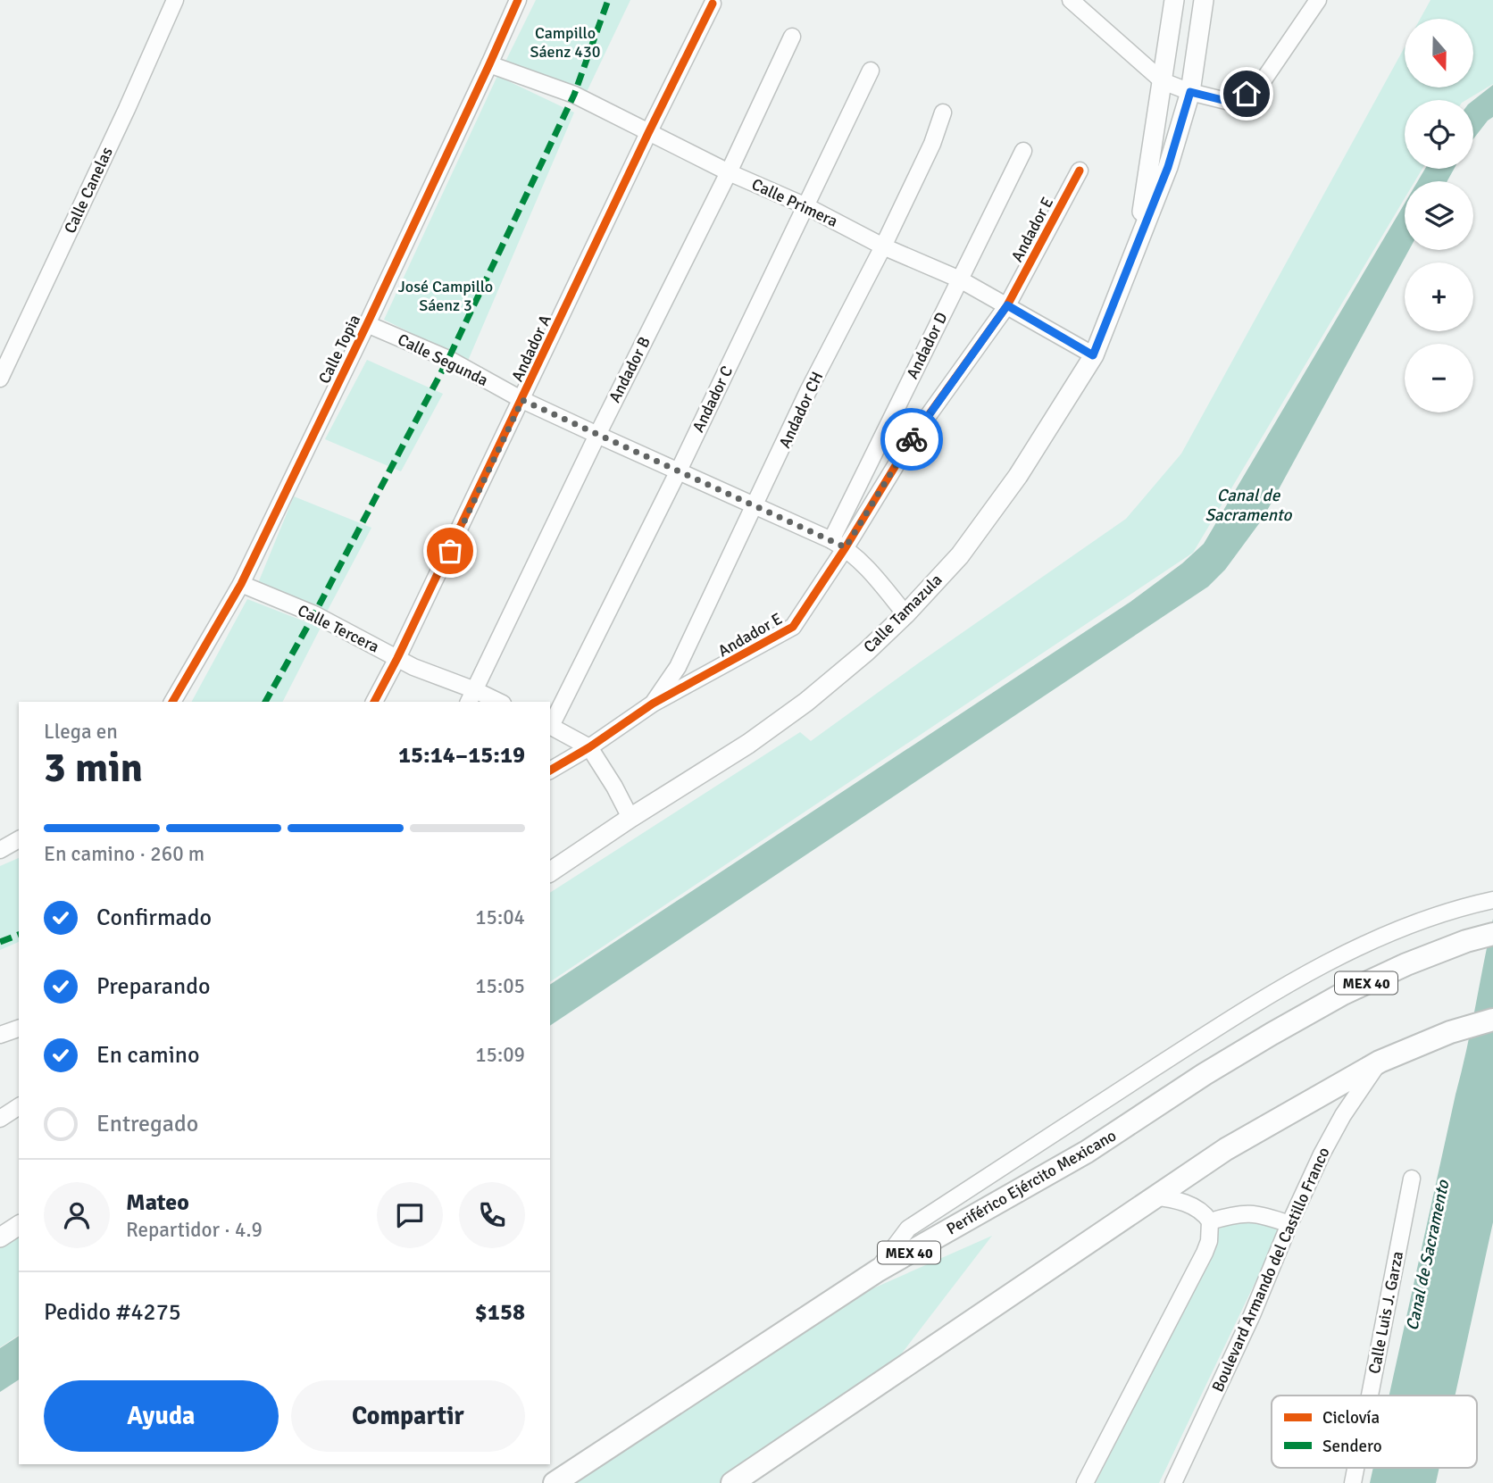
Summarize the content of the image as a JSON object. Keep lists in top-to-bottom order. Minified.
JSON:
{"streets":{"highway":["MEX 40","Periférico Ejército Mexicano"],"main road":["Calle Tamazula"],"street":["Calle Canelas","Calle Primera","Andador E","Andador D","Andador A","Calle Topia","Calle Segunda","Andador B","Andador C","Andador CH","Calle Tercera","Boulevard Armando del Castillo Franco","Calle Luis J. Garza"]},"crossings":[["Calle Primera","Andador E"],["Calle Primera","Andador D"],["Calle Primera","Andador A"],["Calle Primera","Calle Topia"],["Calle Primera","Andador B"],["Calle Primera","Andador C"],["Calle Primera","Andador CH"],["Calle Primera","Calle Tamazula"],["Andador E","Andador D"],["Andador E","Calle Segunda"],["Andador E","Andador CH"],["Andador D","Calle Segunda"],["Andador A","Calle Segunda"],["Andador A","Calle Tercera"],["Calle Topia","Calle Segunda"],["Calle Topia","Calle Tercera"],["Calle Segunda","Andador B"],["Calle Segunda","Andador C"],["Calle Segunda","Andador CH"],["Calle Segunda","Calle Tamazula"],["Andador B","Calle Tercera"]],"water":["Canal de Sacramento"],"parks":["Campillo Sáenz 430","José Campillo Sáenz 3"],"legend":["Ciclovía","Sendero"],"north":"bottom","page":{"map_buttons":["+","−"],"heading":["3 min","Llega en","15:14–15:19"],"panel":["Mateo","Repartidor · 4.9","Pedido #4275","$158"],"bar":"En camino · 260 m","list":[["Confirmado","15:04"],["Preparando","15:05"],["En camino","15:09"],"Entregado"],"buttons":["Ayuda","Compartir"]}}
